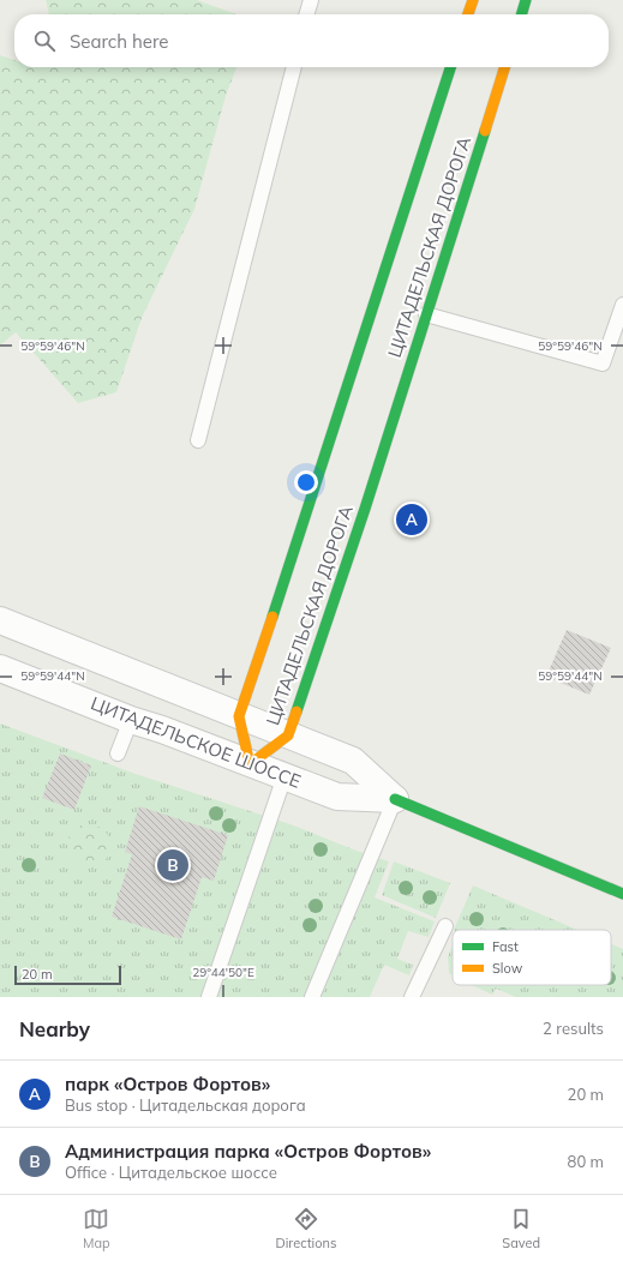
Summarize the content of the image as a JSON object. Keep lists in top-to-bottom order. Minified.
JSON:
{"streets":{"street":["ЦИТАДЕЛЬСКАЯ ДОРОГА","ЦИТАДЕЛЬСКОЕ ШОССЕ"]},"crossings":[["ЦИТАДЕЛЬСКАЯ ДОРОГА","ЦИТАДЕЛЬСКОЕ ШОССЕ"]],"legend":["Fast","Slow"],"scale_bar":"20 m","page":{"search":"Search here","pins":["A","B"],"scale":"20 m","heading":["Nearby","2 results"],"list":[{"mark":"A","name":"парк «Остров Фортов»","note":"Bus stop · Цитадельская дорога","value":"20 m"},{"mark":"B","name":"Администрация парка «Остров Фортов»","note":"Office · Цитадельское шоссе","value":"80 m"}],"nav":["Map","Directions","Saved"]},"coordinates":["59°59'46\"N","59°59'44\"N","29°44'50\"E"]}
